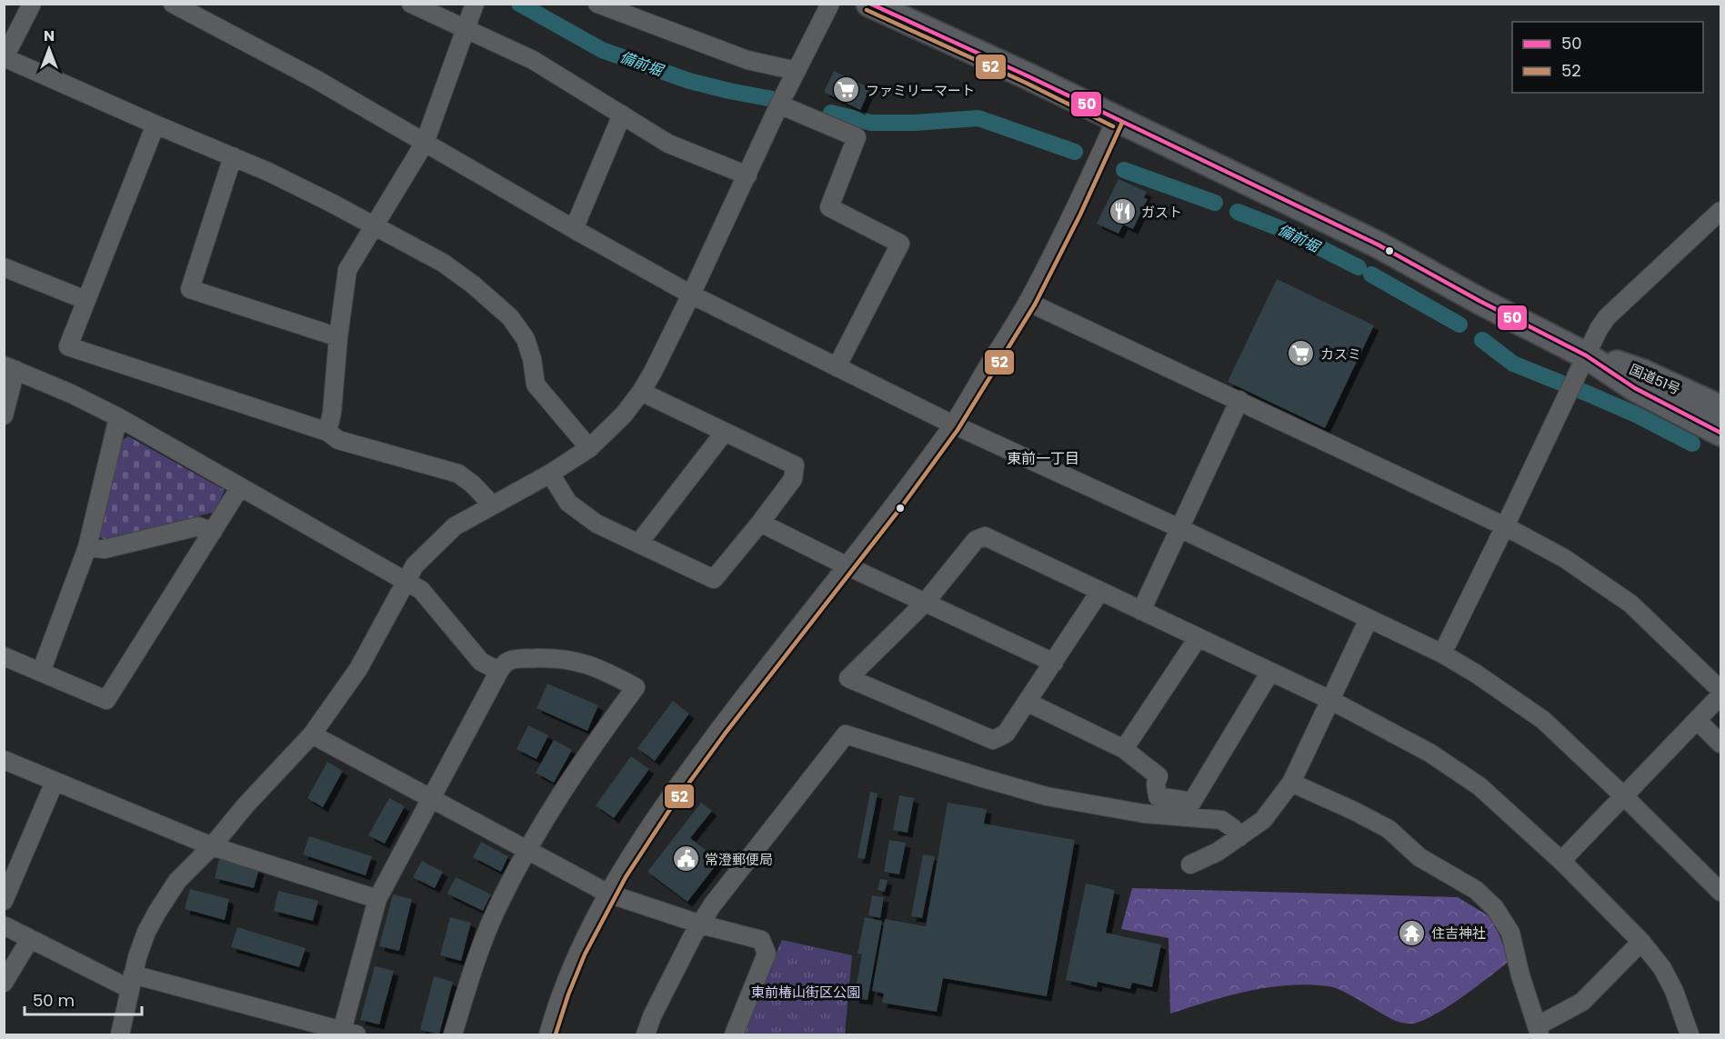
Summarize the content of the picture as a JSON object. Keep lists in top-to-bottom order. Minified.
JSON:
{"streets":{"highway":["国道51号"]},"districts":["東前一丁目"],"water":["備前堀"],"parks":["東前椿山街区公園"],"places":{"supermarket":["ファミリーマート","カスミ"],"restaurant":["ガスト"],"public building":["常澄郵便局"],"temple":["住吉神社"]},"lines":["transit line 50","transit line 52"],"legend":["50","52"],"scale_bar":"50 m","north":"top"}
